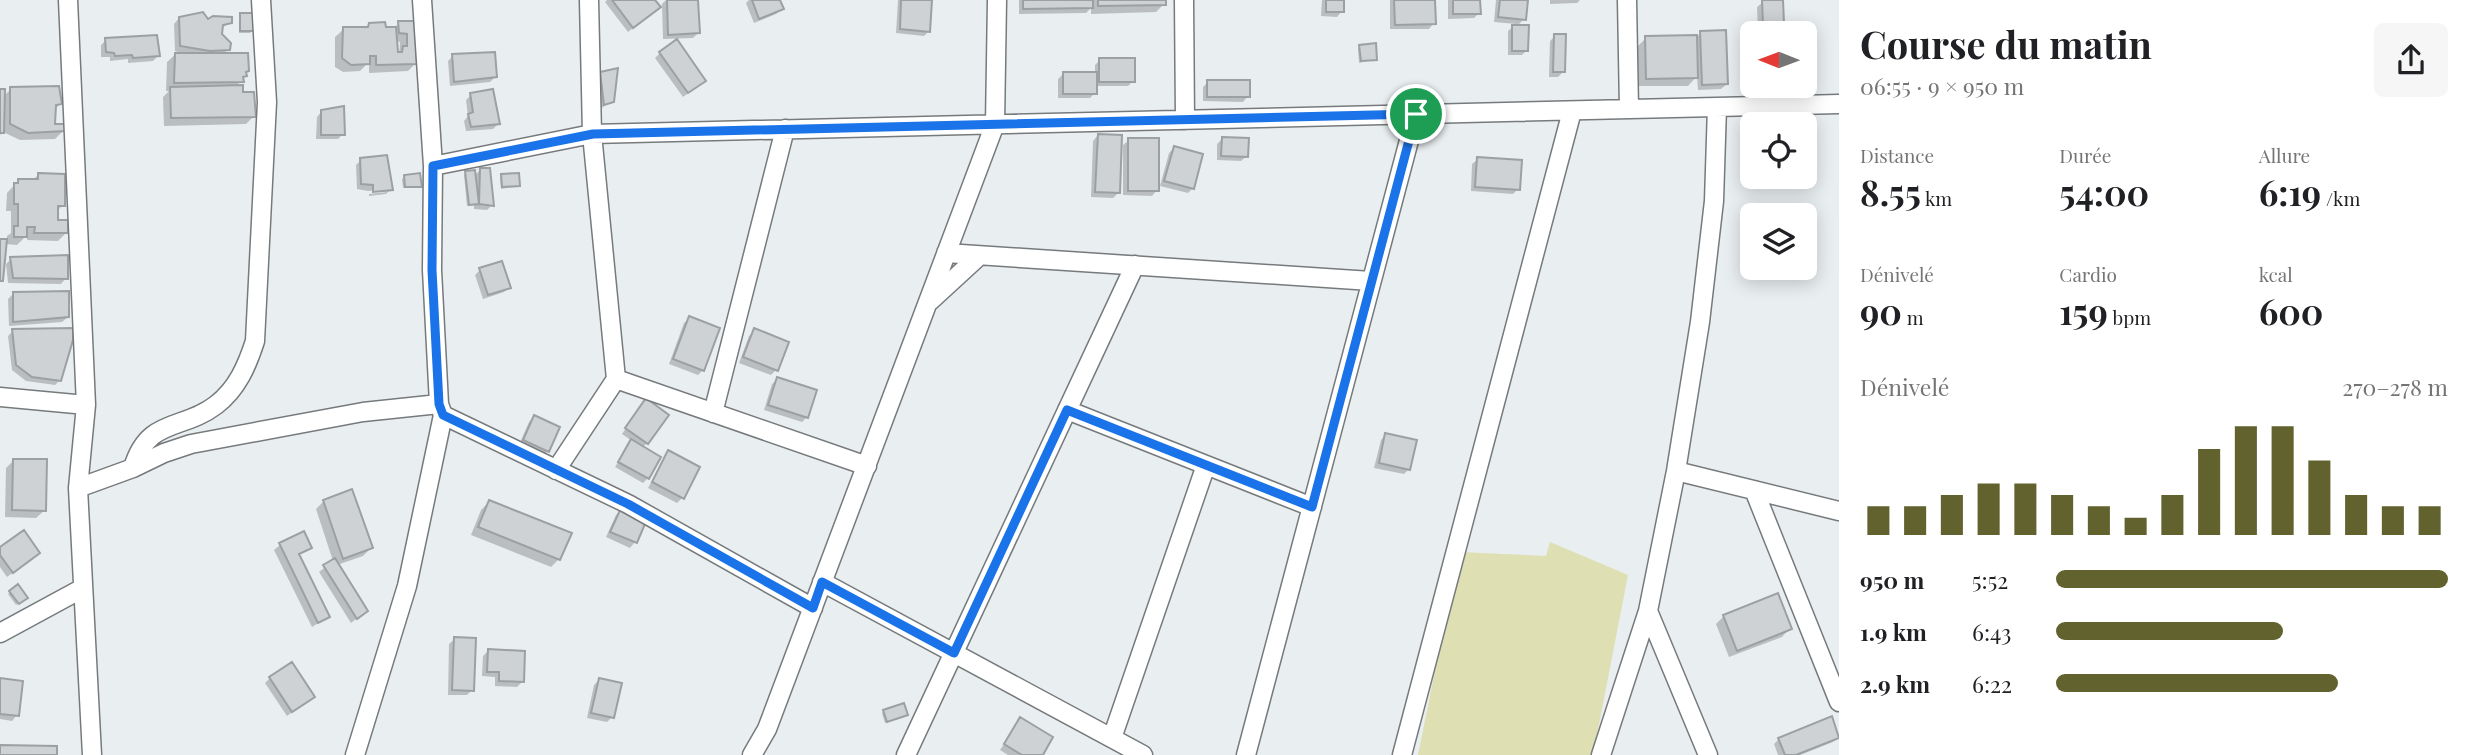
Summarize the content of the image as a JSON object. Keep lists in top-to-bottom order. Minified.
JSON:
{"north":"left","page":{"heading":["Course du matin","06:55 · 9 × 950 m"],"stats":[["Distance","8.55 km"],["Durée","54:00"],["Allure","6:19 /km"],["Dénivelé","90 m"],["Cardio","159 bpm"],["kcal","600"]],"chart":["Dénivelé","270–278 m"],"list":[{"name":"950 m","note":"5:52"},{"name":"1.9 km","note":"6:43"},{"name":"2.9 km","note":"6:22"}]}}
